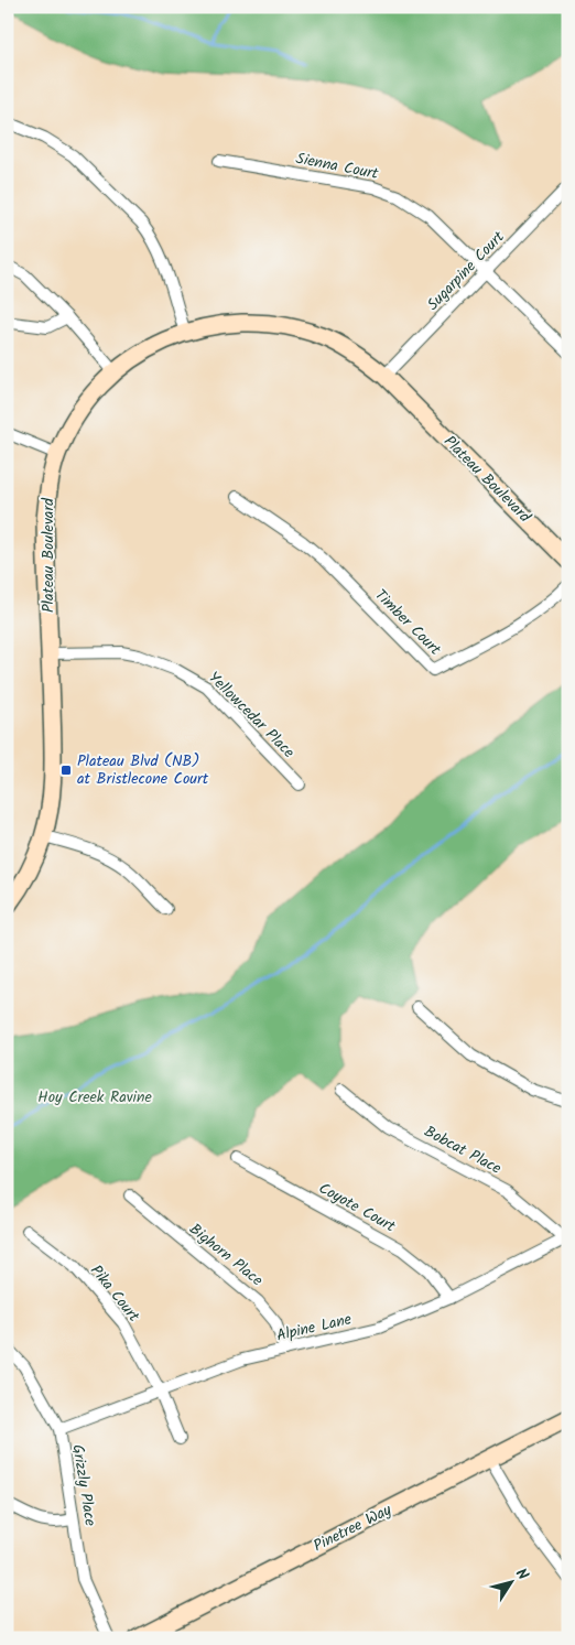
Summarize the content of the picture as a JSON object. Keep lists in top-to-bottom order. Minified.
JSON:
{"streets":{"street":["Sienna Court","Sugarpine Court","Plateau Boulevard","Timber Court","Yellowcedar Place","Bobcat Place","Coyote Court","Bighorn Place","Pika Court","Alpine Lane","Grizzly Place","Pinetree Way"]},"crossings":[["Sienna Court","Sugarpine Court"],["Sugarpine Court","Plateau Boulevard"],["Plateau Boulevard","Yellowcedar Place"],["Bobcat Place","Alpine Lane"],["Coyote Court","Alpine Lane"],["Bighorn Place","Alpine Lane"],["Pika Court","Alpine Lane"],["Alpine Lane","Grizzly Place"]],"parks":["Hoy Creek Ravine"],"places":{"transit":["Plateau Blvd (NB) at Bristlecone Court"]},"north":"top right"}
